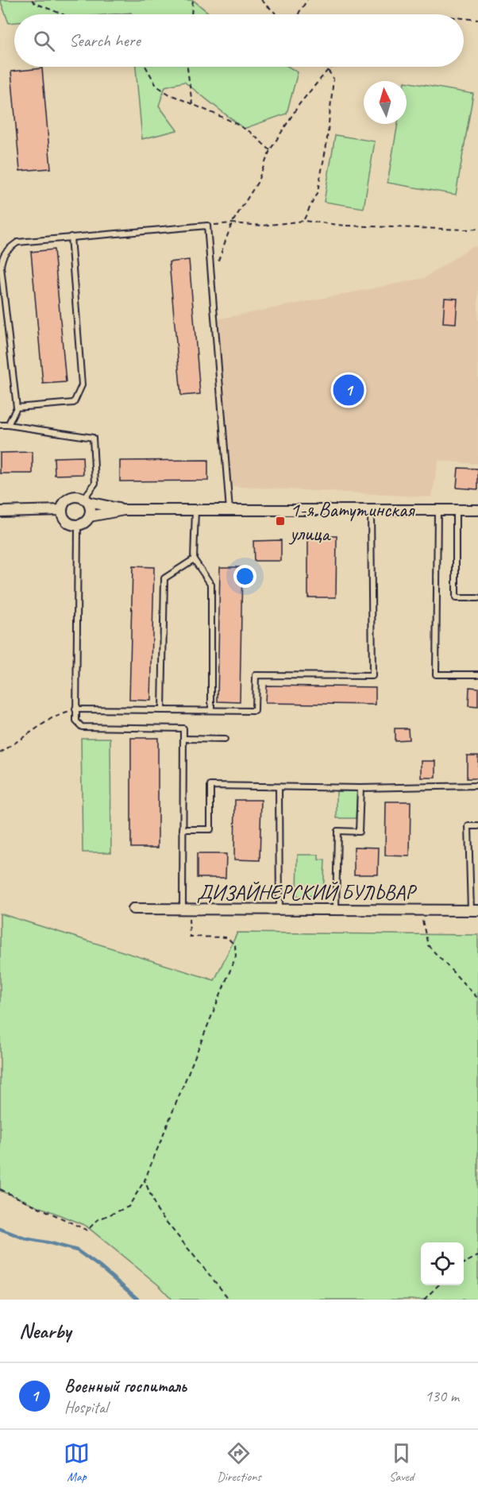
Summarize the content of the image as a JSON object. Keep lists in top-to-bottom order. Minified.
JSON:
{"streets":{"street":["ДИЗАЙНЕРСКИЙ БУЛЬВАР"]},"places":{"transit":["1-я Ватутинская улица"]},"north":"top","page":{"search":"Search here","pins":"1","heading":"Nearby","list":[{"mark":"1","name":"Военный госпиталь","note":"Hospital","value":"130 m"}],"nav":["Map","Directions","Saved"]}}
